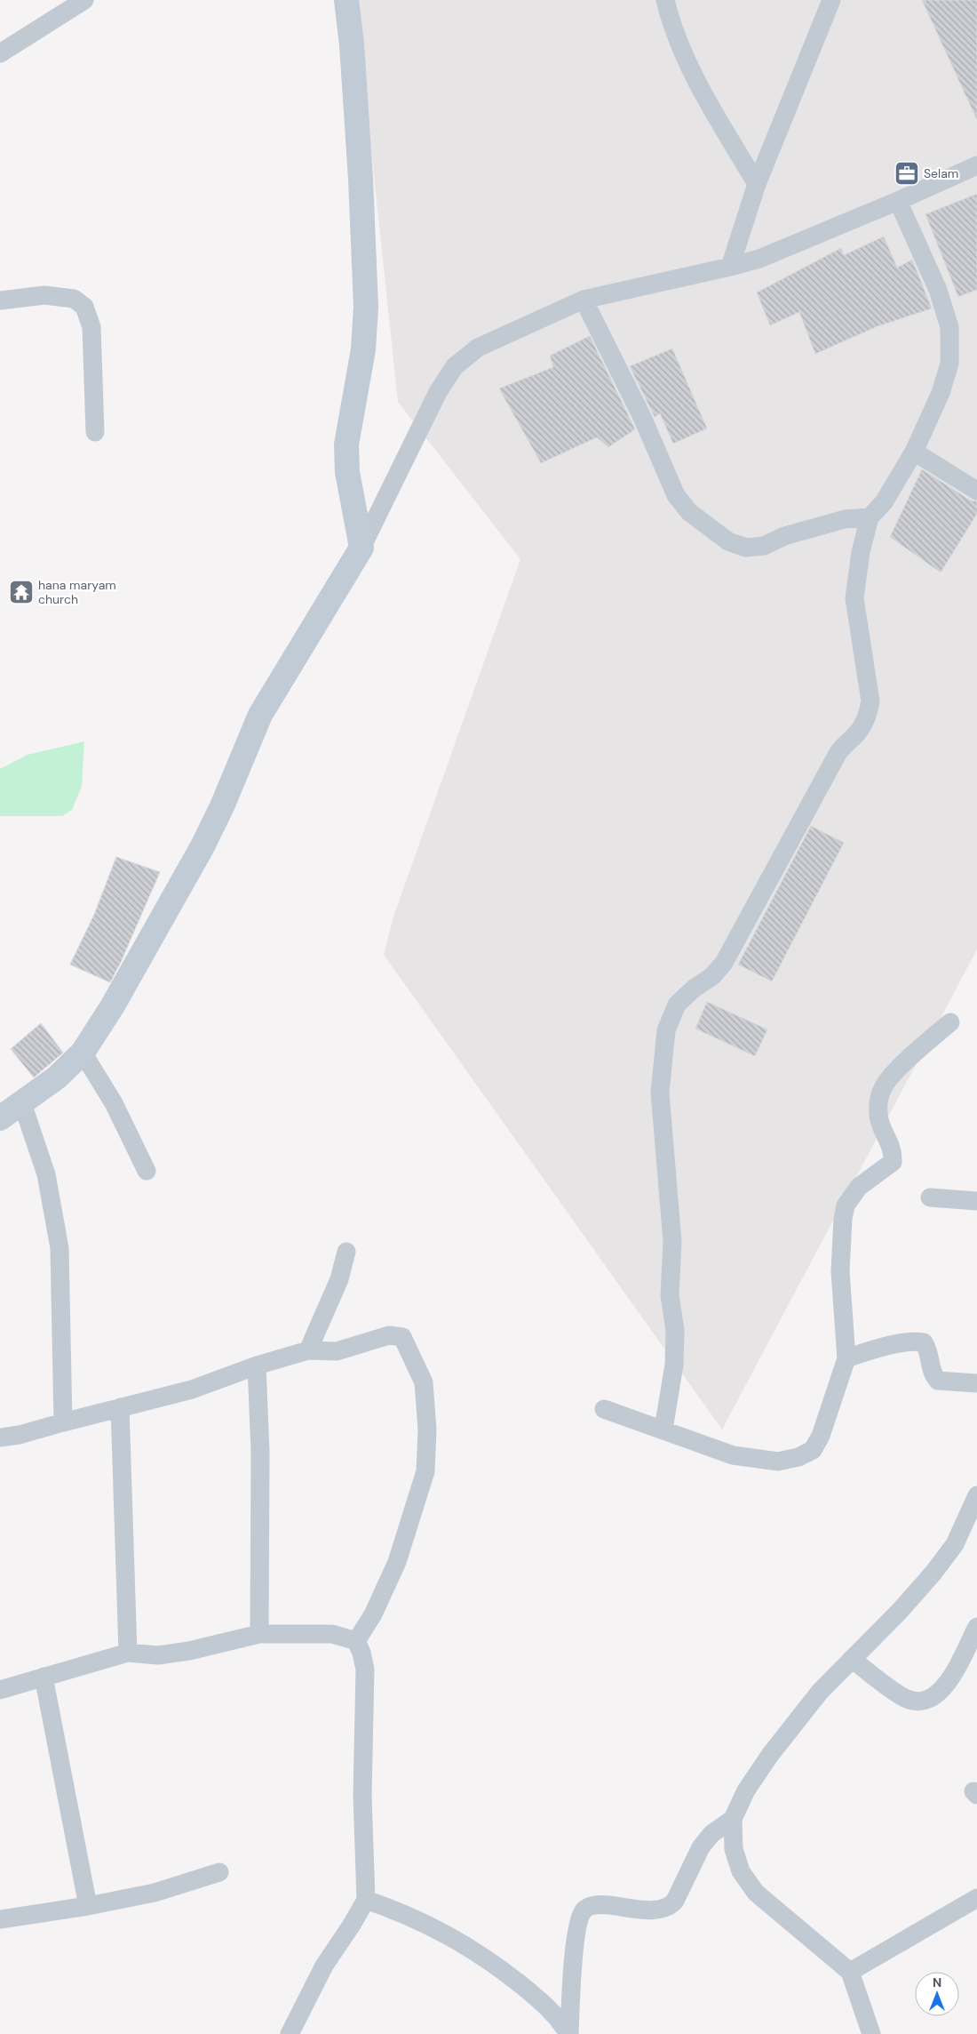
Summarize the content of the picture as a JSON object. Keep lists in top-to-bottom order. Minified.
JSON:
{"places":{"office":["Selam"],"temple":["hana maryam church"]},"north":"top"}
